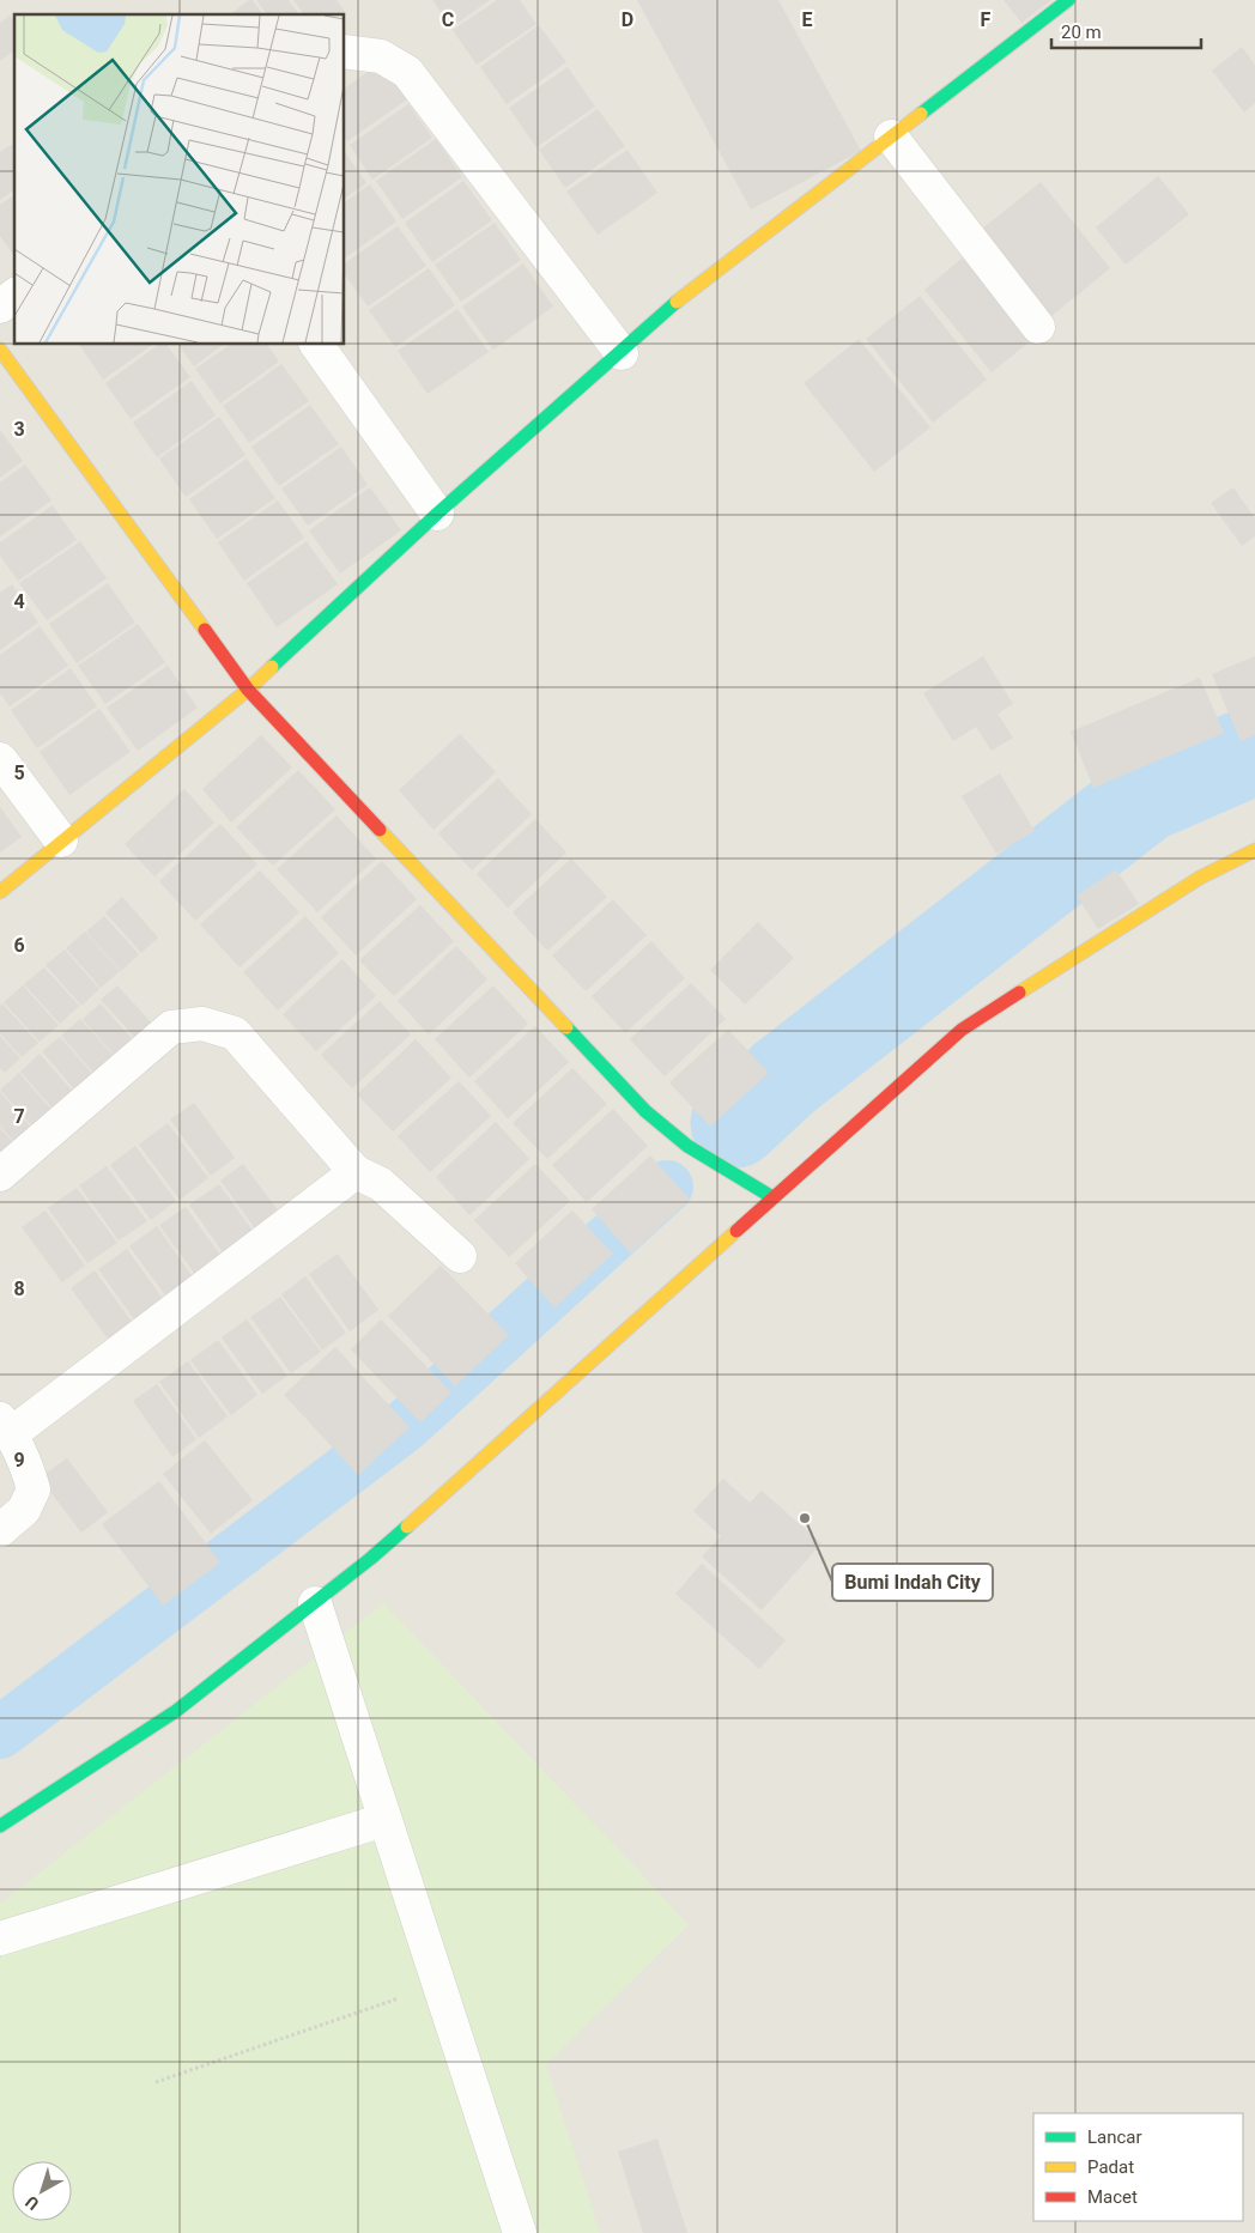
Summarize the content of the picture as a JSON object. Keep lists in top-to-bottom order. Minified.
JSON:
{"places":["Bumi Indah City"],"legend":["Lancar","Padat","Macet"],"scale_bar":"20 m","north":"bottom left","grid":{"columns":["C","D","E","F"],"rows":["3","4","5","6","7","8","9"]}}
